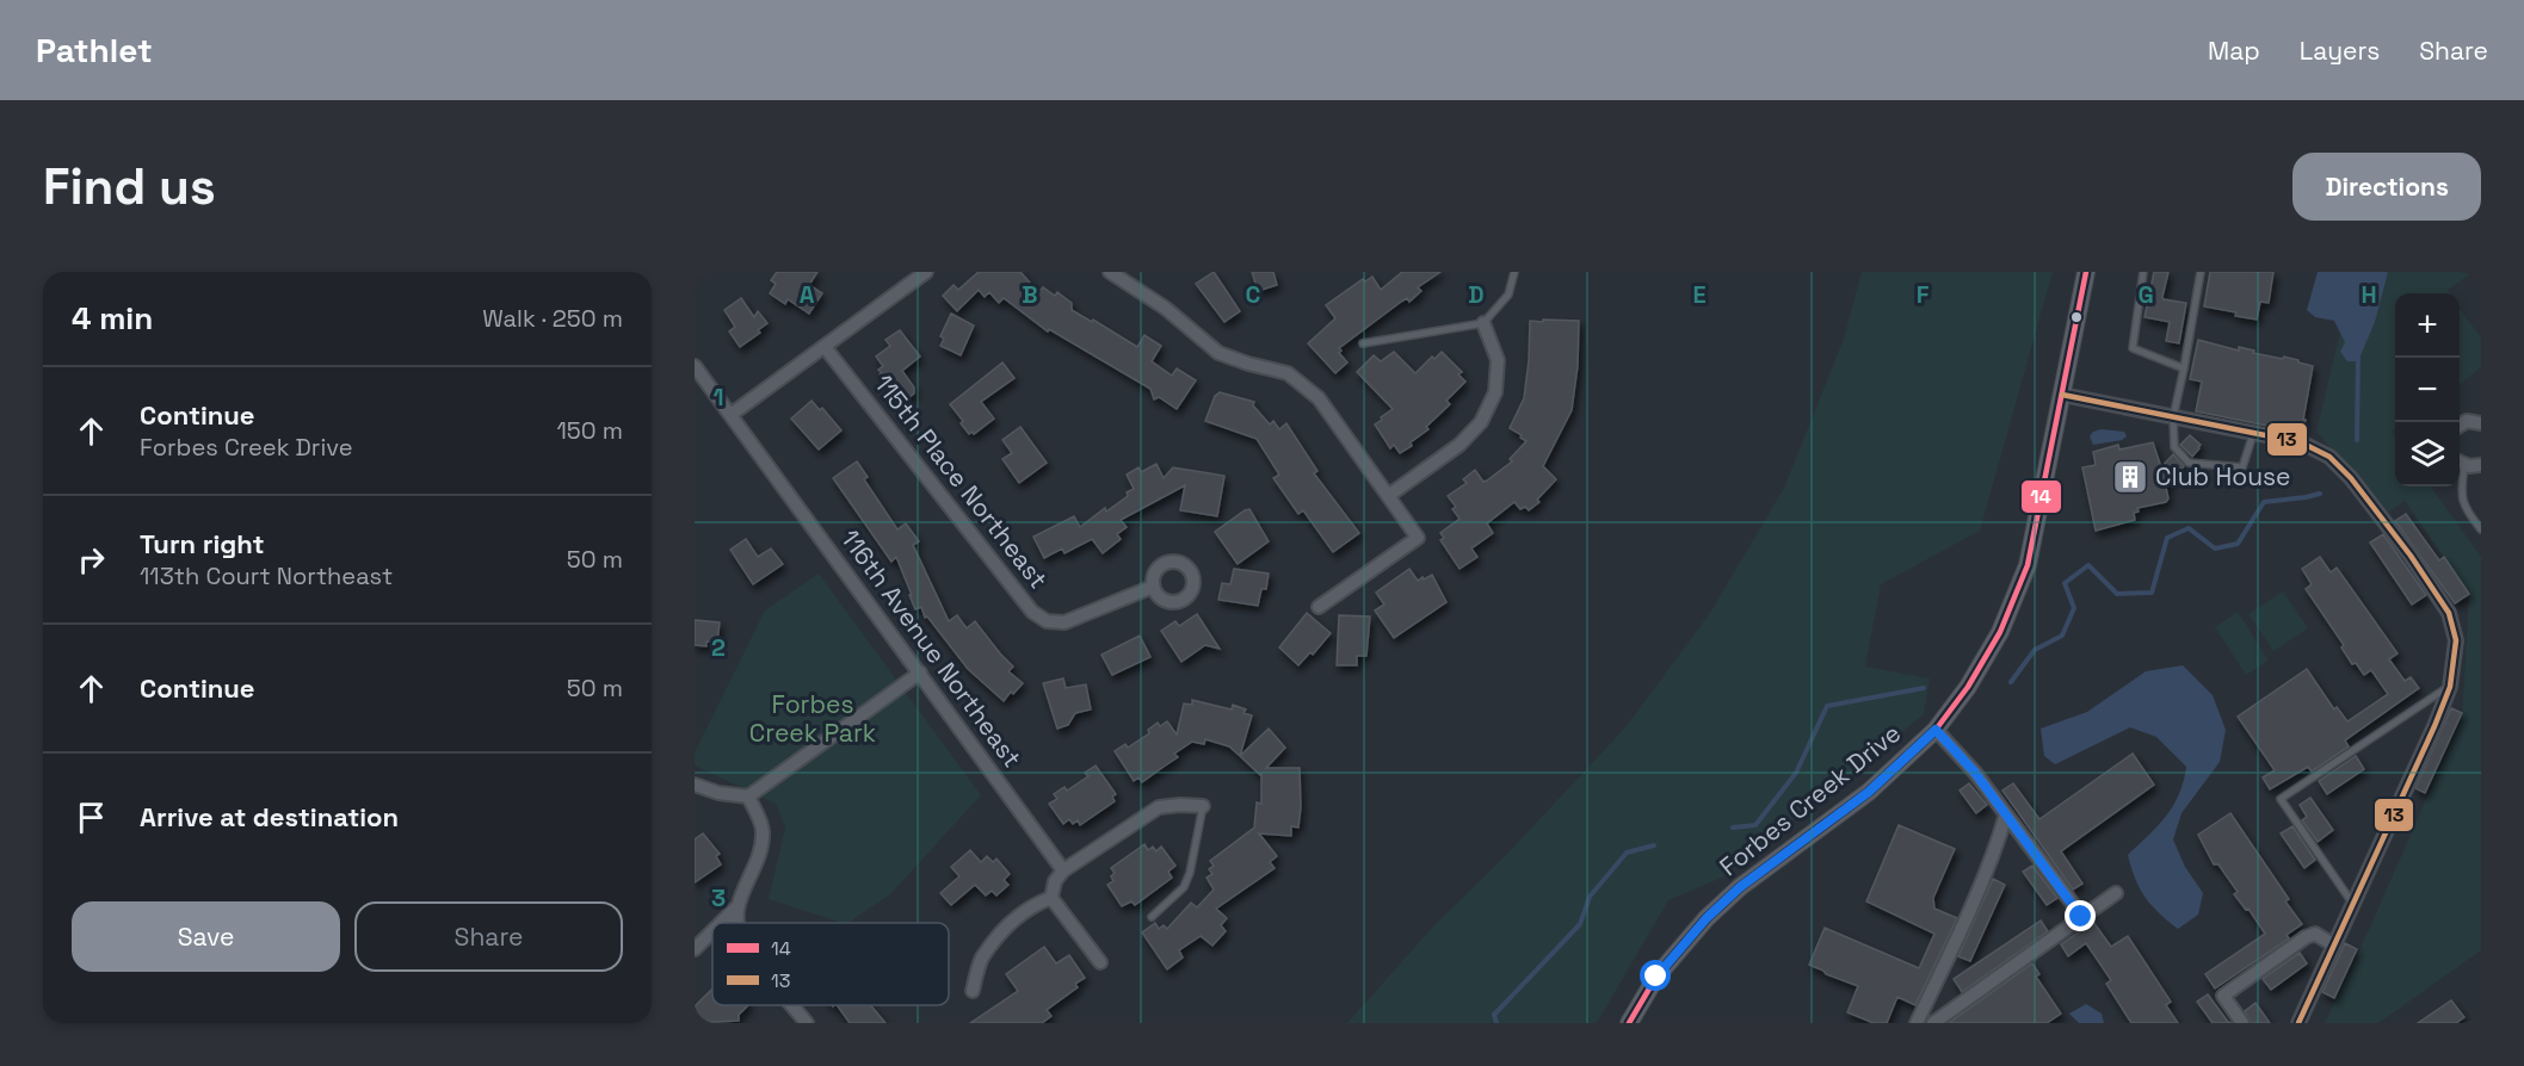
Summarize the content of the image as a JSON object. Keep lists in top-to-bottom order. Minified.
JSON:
{"streets":{"street":["115th Place Northeast","116th Avenue Northeast","Forbes Creek Drive"]},"parks":["Forbes Creek Park"],"places":{"building":["Club House"]},"lines":["transit line 14","transit line 13"],"legend":["14","13"],"page":{"header":"Pathlet","nav":["Map","Layers","Share"],"buttons":["Directions",["Save","Share"]],"title":"Find us","heading":["4 min","Walk · 250 m"],"map_buttons":["+","−"],"list":[["Continue","Forbes Creek Drive","150 m"],["Turn right","113th Court Northeast","50 m"],["Continue","50 m"],"Arrive at destination"]},"grid":{"columns":["A","B","C","D","E","F","G","H"],"rows":["1","2","3"]}}
